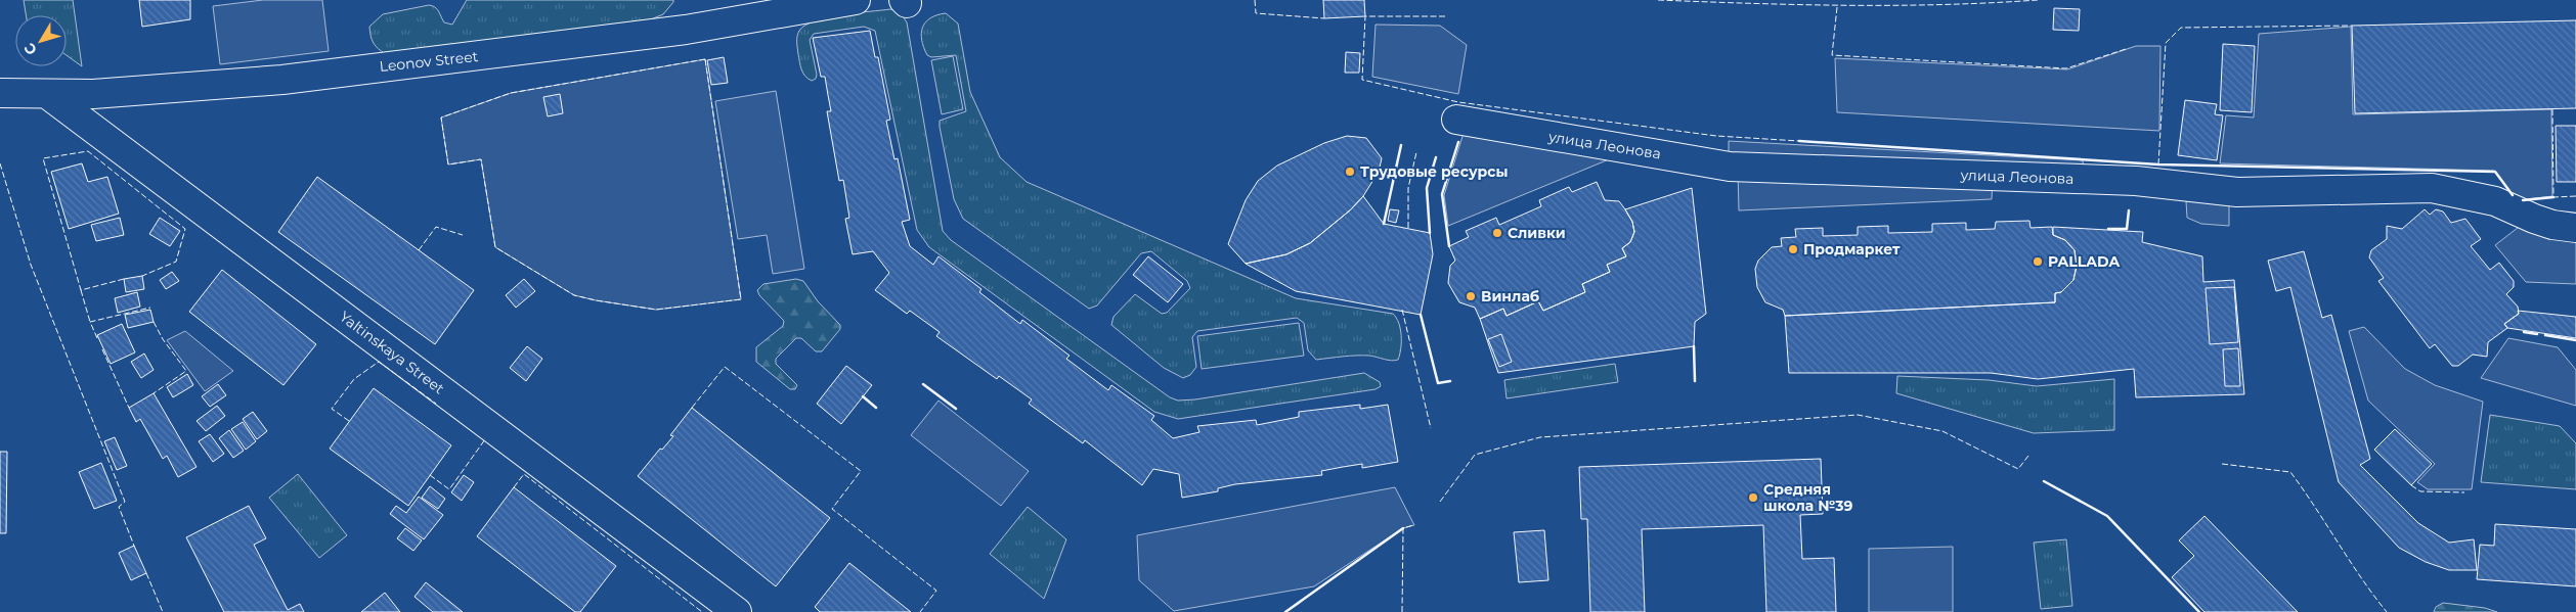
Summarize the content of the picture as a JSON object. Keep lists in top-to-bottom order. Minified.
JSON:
{"streets":{"street":["Leonov Street","улица Леонова","Yaltinskaya Street"]},"crossings":[["Leonov Street","Yaltinskaya Street"]],"places":["Трудовые ресурсы","Сливки","Продмаркет","PALLADA","Винлаб","Средняя школа №39"],"north":"bottom left"}
